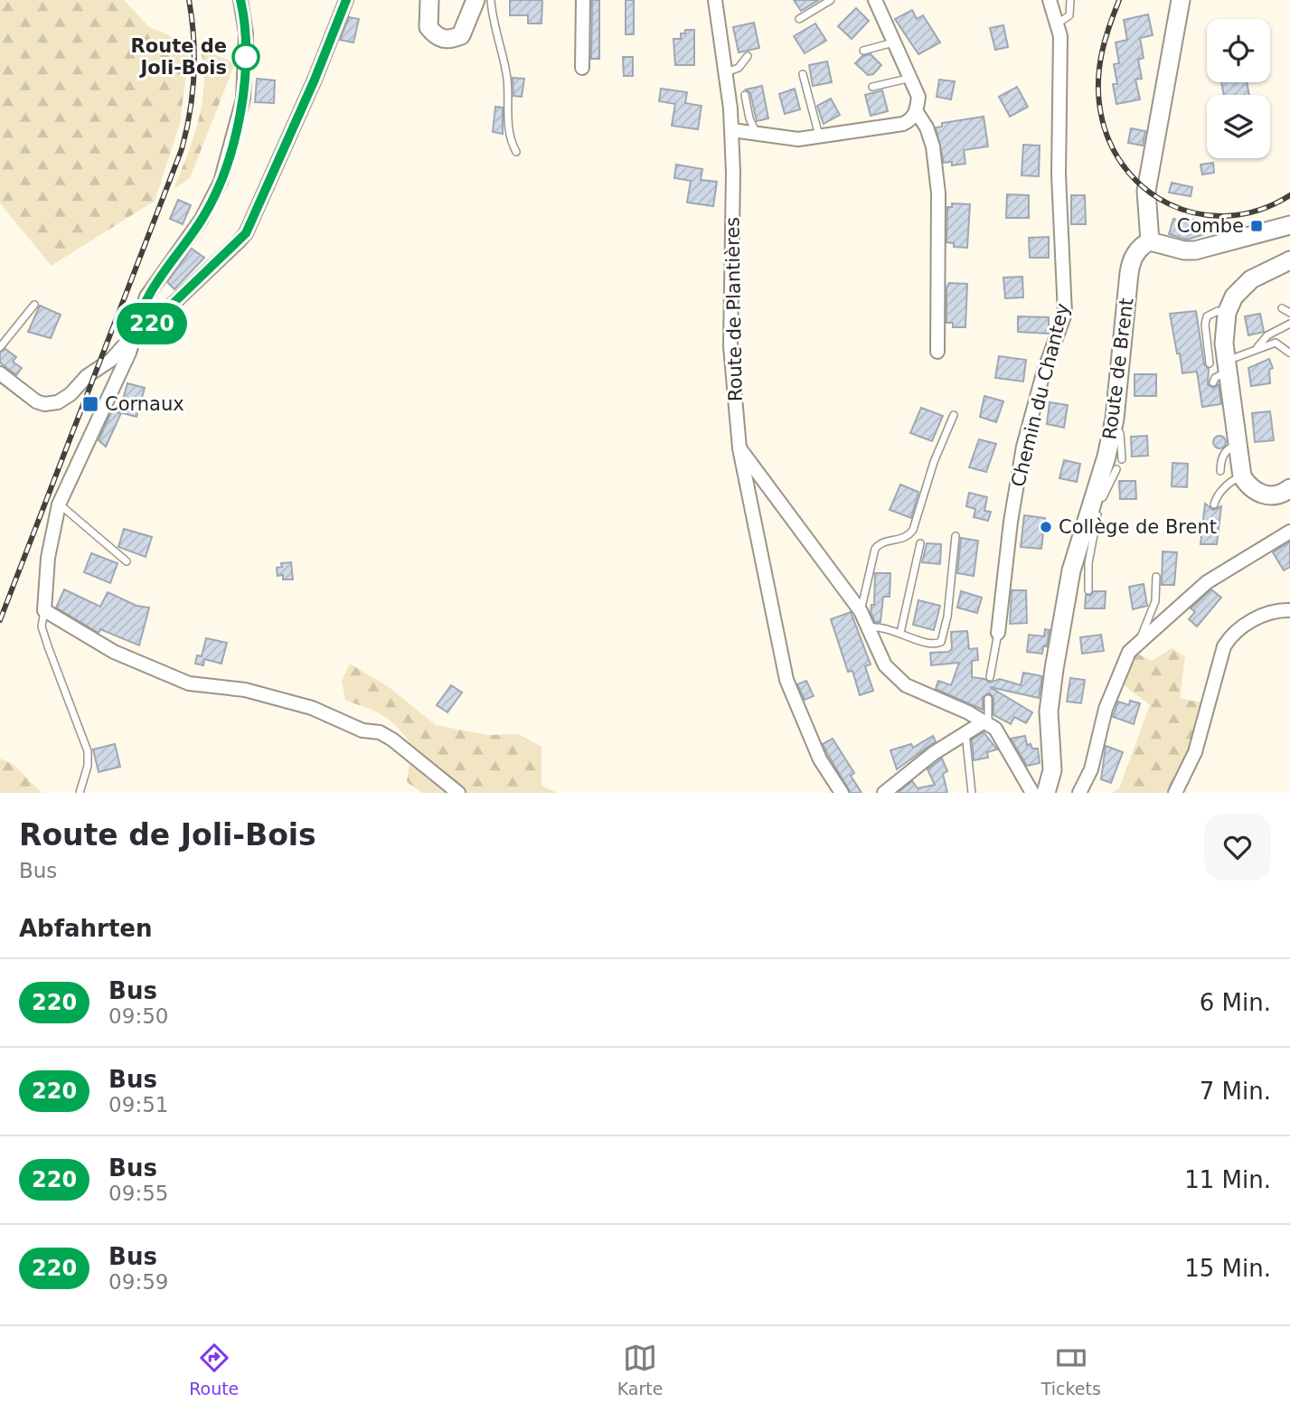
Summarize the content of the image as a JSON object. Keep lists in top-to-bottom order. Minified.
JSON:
{"streets":{"main road":["Route de Brent"],"street":["Route de Plantières","Chemin du Chantey"]},"places":{"other":["Route de Joli-Bois","Collège de Brent"],"transit":["Combe","Cornaux"]},"lines":["bus line 220"],"page":{"on_map":"220","heading":[["Route de Joli-Bois","Bus"],"Abfahrten"],"list":[{"mark":"220","name":"Bus","note":"09:50","value":"6 Min."},{"mark":"220","name":"Bus","note":"09:51","value":"7 Min."},{"mark":"220","name":"Bus","note":"09:55","value":"11 Min."},{"mark":"220","name":"Bus","note":"09:59","value":"15 Min."}],"tabs":["Route","Karte","Tickets"]}}
